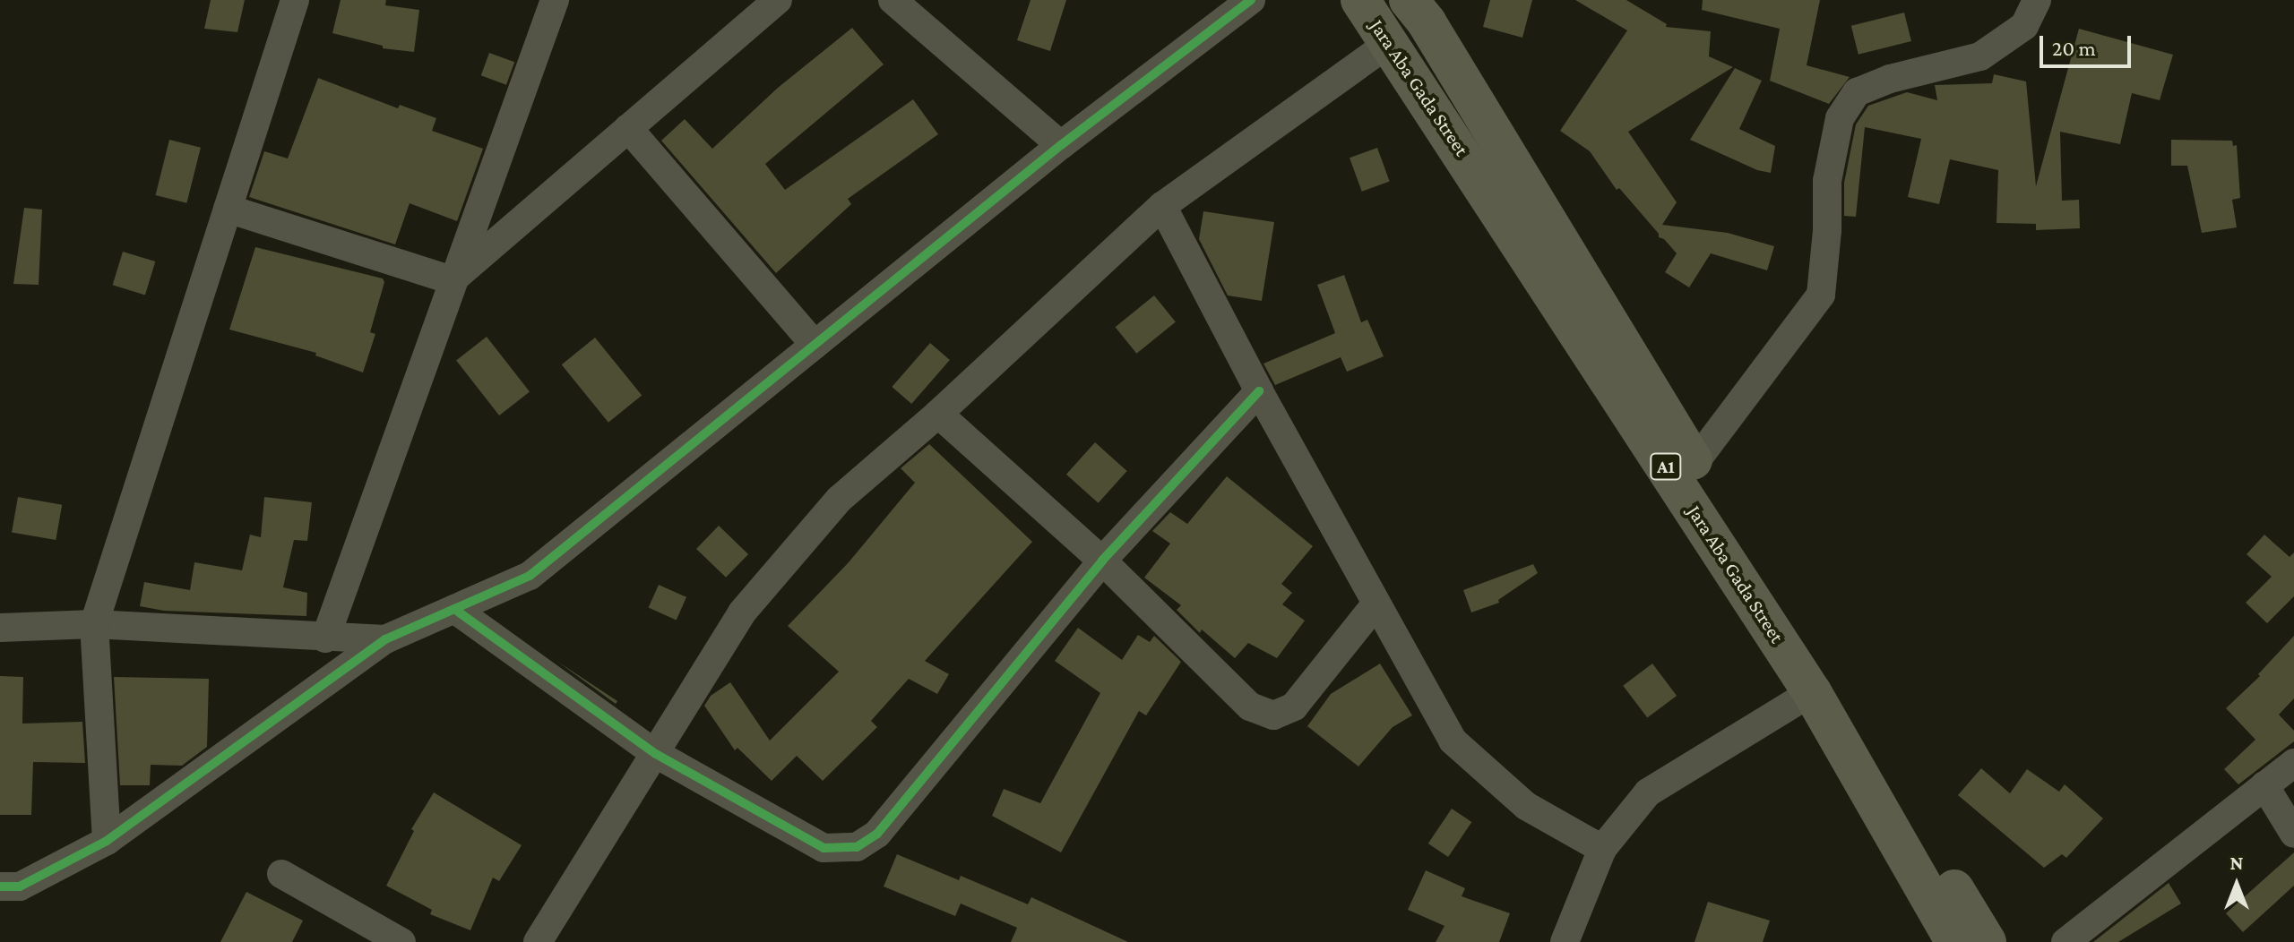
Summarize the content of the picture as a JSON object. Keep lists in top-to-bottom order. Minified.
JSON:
{"streets":{"main road":["Jara Aba Gada Street","A1"]},"scale_bar":"20 m","north":"top"}
